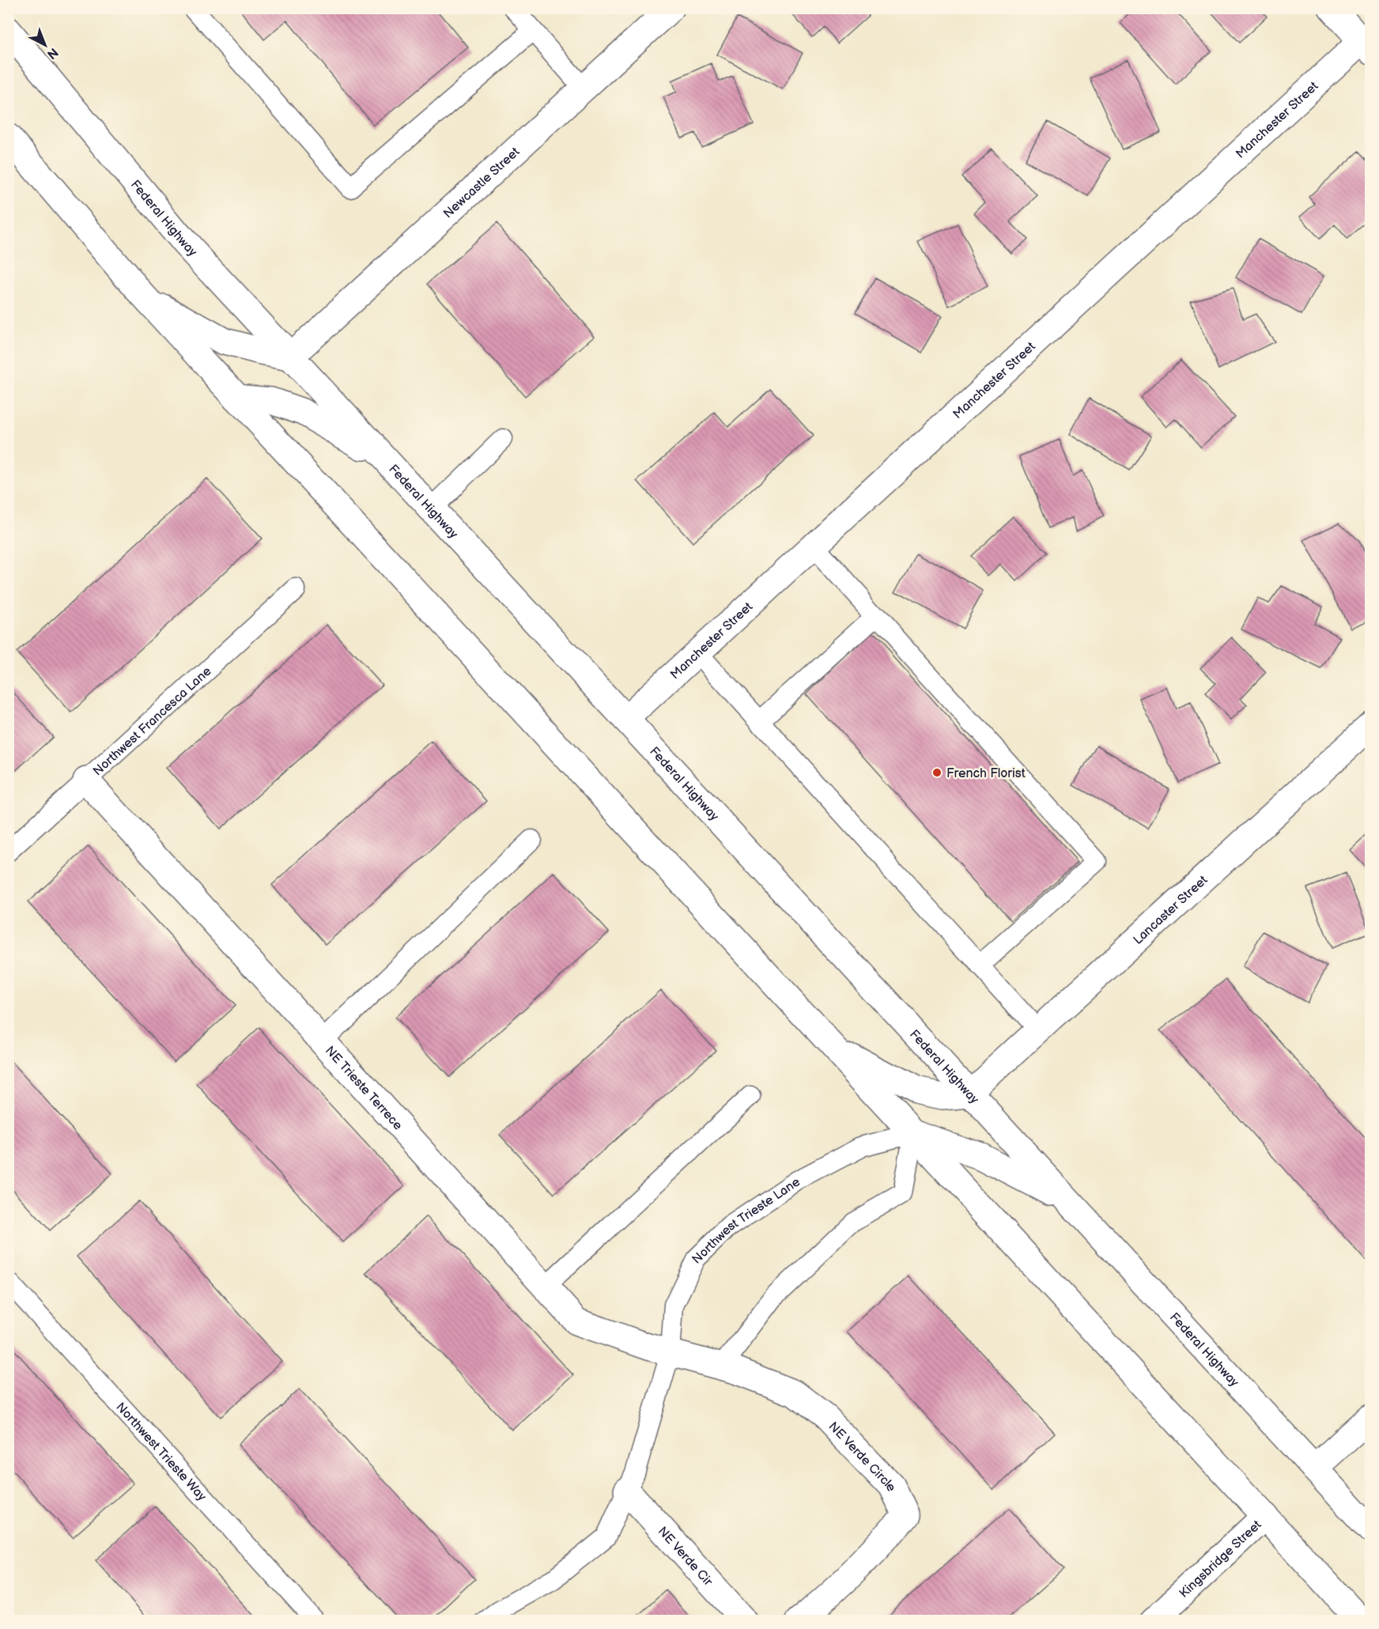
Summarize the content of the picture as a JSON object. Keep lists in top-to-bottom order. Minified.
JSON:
{"streets":{"main road":["Manchester Street","Newcastle Street","Federal Highway","Lancaster Street","NE Trieste Terrece","NE Verde Circle","NE Verde Cir","Kingsbridge Street"],"lane":["Northwest Francesca Lane","Northwest Trieste Lane","Northwest Trieste Way"]},"crossings":[["Manchester Street","Federal Highway"],["Newcastle Street","Federal Highway"],["Federal Highway","Lancaster Street"],["Northwest Francesca Lane","NE Trieste Terrece"],["NE Trieste Terrece","Northwest Trieste Lane"],["NE Trieste Terrece","NE Verde Circle"],["Northwest Trieste Lane","NE Verde Circle"],["Northwest Trieste Lane","NE Verde Cir"]],"places":["French Florist"],"north":"bottom right"}
